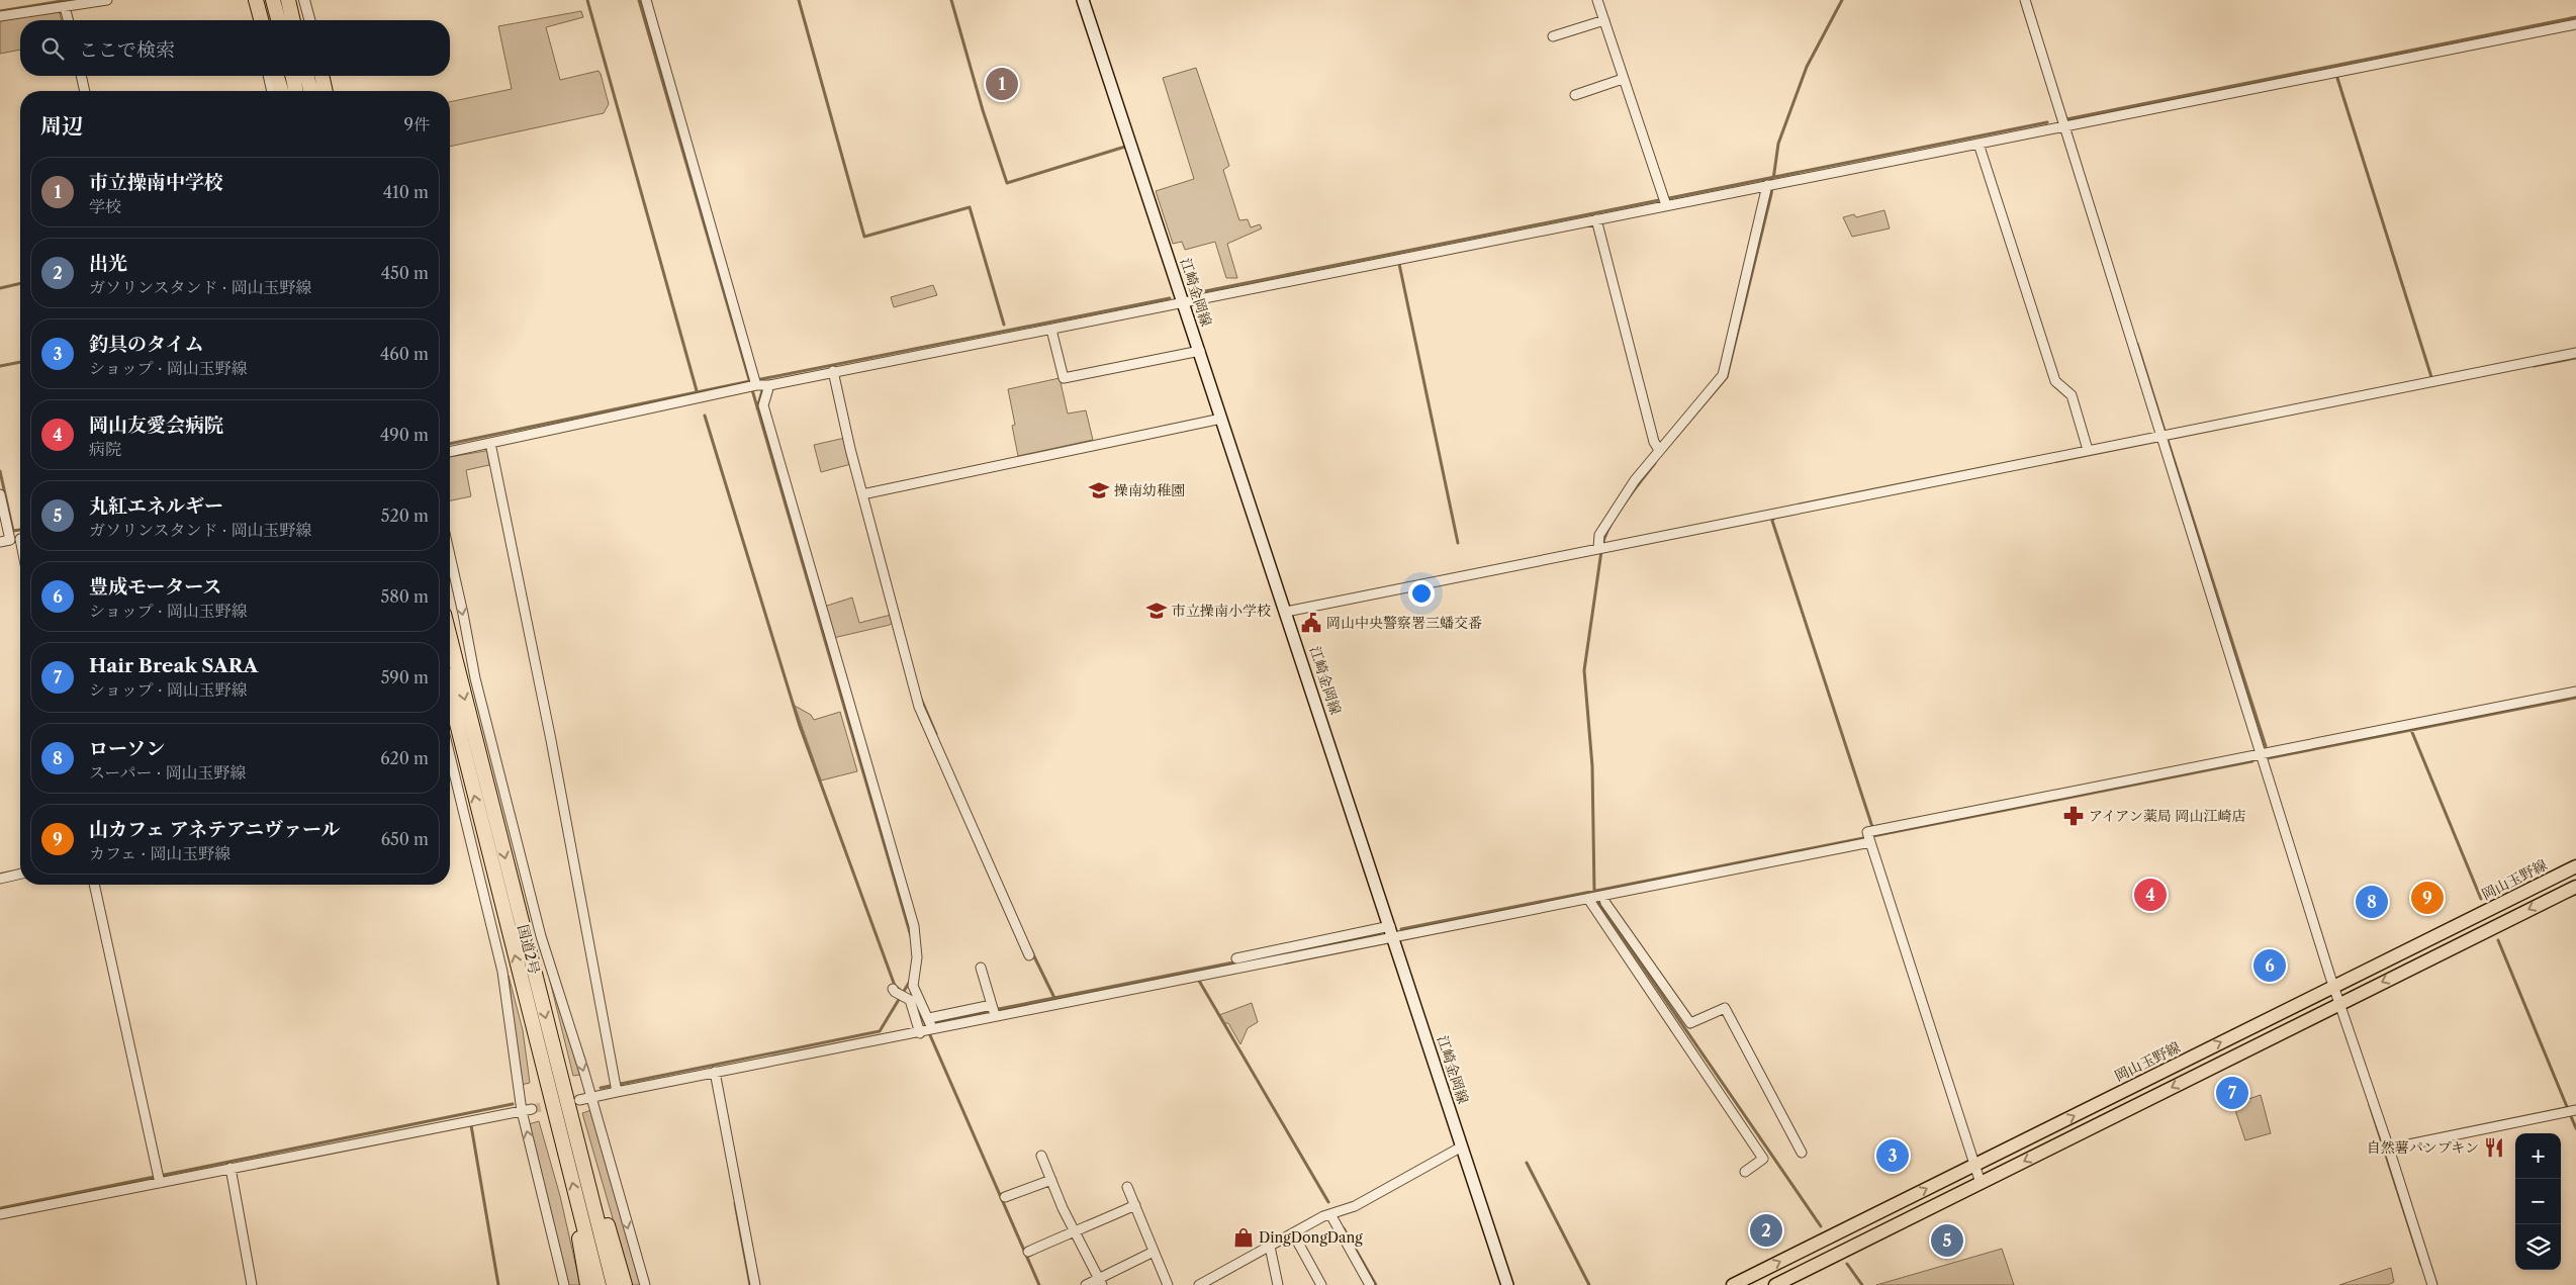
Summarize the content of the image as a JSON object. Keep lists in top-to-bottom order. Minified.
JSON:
{"streets":{"highway":["国道2号"],"main road":["江崎金岡線","岡山玉野線"]},"places":{"school or university":["操南幼稚園","市立操南小学校"],"public building":["岡山中央警察署三蟠交番"],"pharmacy":["アイアン薬局 岡山江崎店"],"restaurant":["自然薯パンプキン"],"shop":["DingDongDang"]},"page":{"search":"ここで検索","pins":["1","4","9","8","6","7","3","2","5"],"heading":["周辺","9件"],"list":[{"mark":"1","name":"市立操南中学校","note":"学校","value":"410 m"},{"mark":"2","name":"出光","note":"ガソリンスタンド · 岡山玉野線","value":"450 m"},{"mark":"3","name":"釣具のタイム","note":"ショップ · 岡山玉野線","value":"460 m"},{"mark":"4","name":"岡山友愛会病院","note":"病院","value":"490 m"},{"mark":"5","name":"丸紅エネルギー","note":"ガソリンスタンド · 岡山玉野線","value":"520 m"},{"mark":"6","name":"豊成モータース","note":"ショップ · 岡山玉野線","value":"580 m"},{"mark":"7","name":"Hair Break SARA","note":"ショップ · 岡山玉野線","value":"590 m"},{"mark":"8","name":"ローソン","note":"スーパー · 岡山玉野線","value":"620 m"},{"mark":"9","name":"山カフェ アネテアニヴァール","note":"カフェ · 岡山玉野線","value":"650 m"}],"map_buttons":["+","−"]}}
